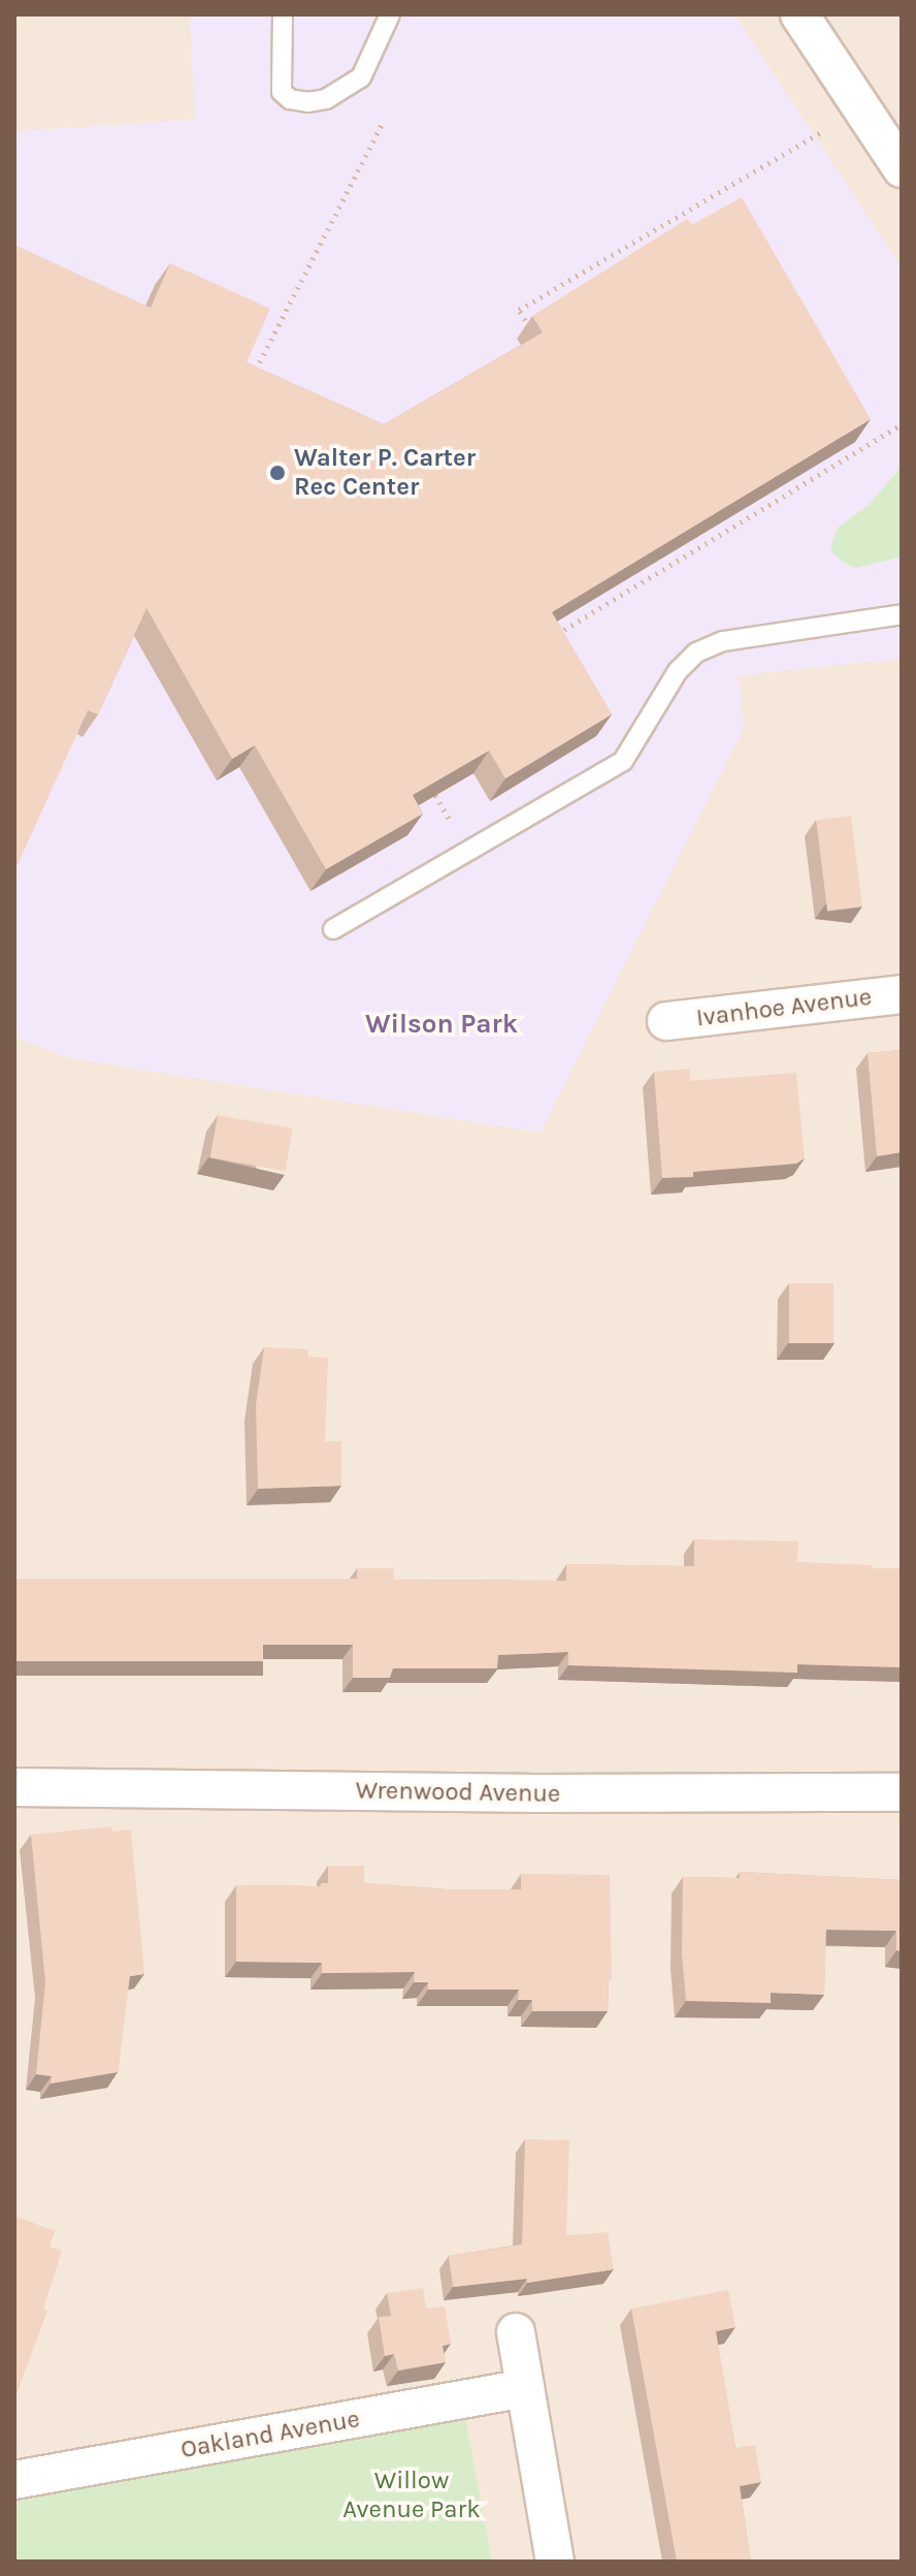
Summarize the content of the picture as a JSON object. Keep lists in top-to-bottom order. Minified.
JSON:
{"streets":{"street":["Ivanhoe Avenue","Wrenwood Avenue","Oakland Avenue"]},"districts":["Wilson Park"],"parks":["Willow Avenue Park"],"places":["Walter P. Carter Rec Center"]}
